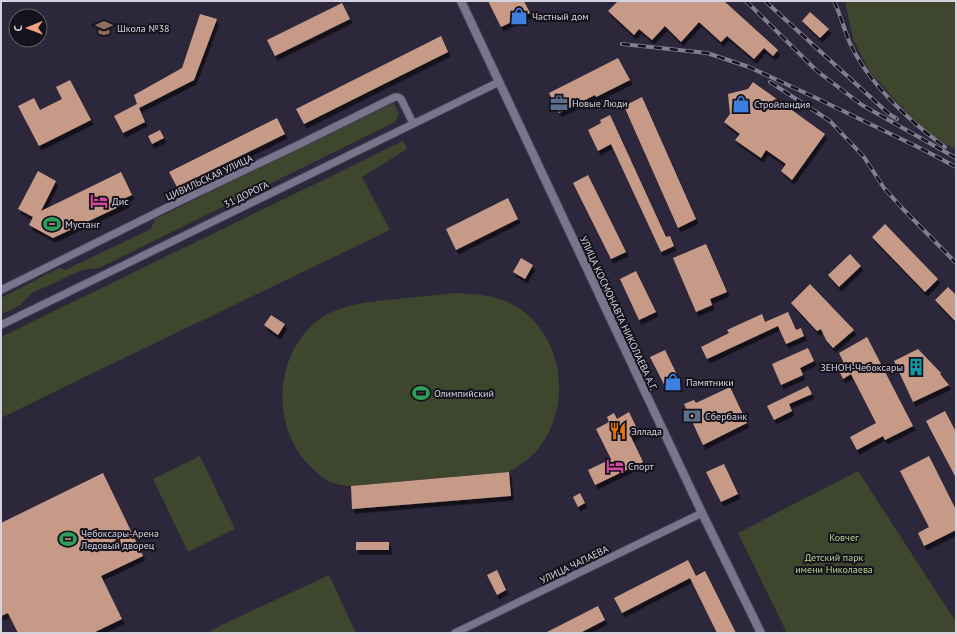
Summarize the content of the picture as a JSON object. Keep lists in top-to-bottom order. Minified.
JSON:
{"streets":{"street":["ЦИВИЛЬСКАЯ УЛИЦА","31 ДОРОГА","УЛИЦА КОСМОНАВТА НИКОЛАЕВА А.Г.","УЛИЦА ЧАПАЕВА"]},"crossings":[["ЦИВИЛЬСКАЯ УЛИЦА","31 ДОРОГА"],["31 ДОРОГА","УЛИЦА КОСМОНАВТА НИКОЛАЕВА А.Г."],["УЛИЦА КОСМОНАВТА НИКОЛАЕВА А.Г.","УЛИЦА ЧАПАЕВА"]],"parks":["Ковчег","Детский парк имени Николаева"],"places":{"shop":["Частный дом","Стройландия","Памятники"],"school or university":["Школа №38"],"office":["Новые Люди"],"hotel":["Дис","Спорт"],"sports":["Мустанг","Олимпийский","Чебоксары-Арена Ледовый дворец"],"building":["ЗЕНОН-Чебоксары"],"bank":["Сбербанк"],"restaurant":["Эллада"]},"north":"left"}
